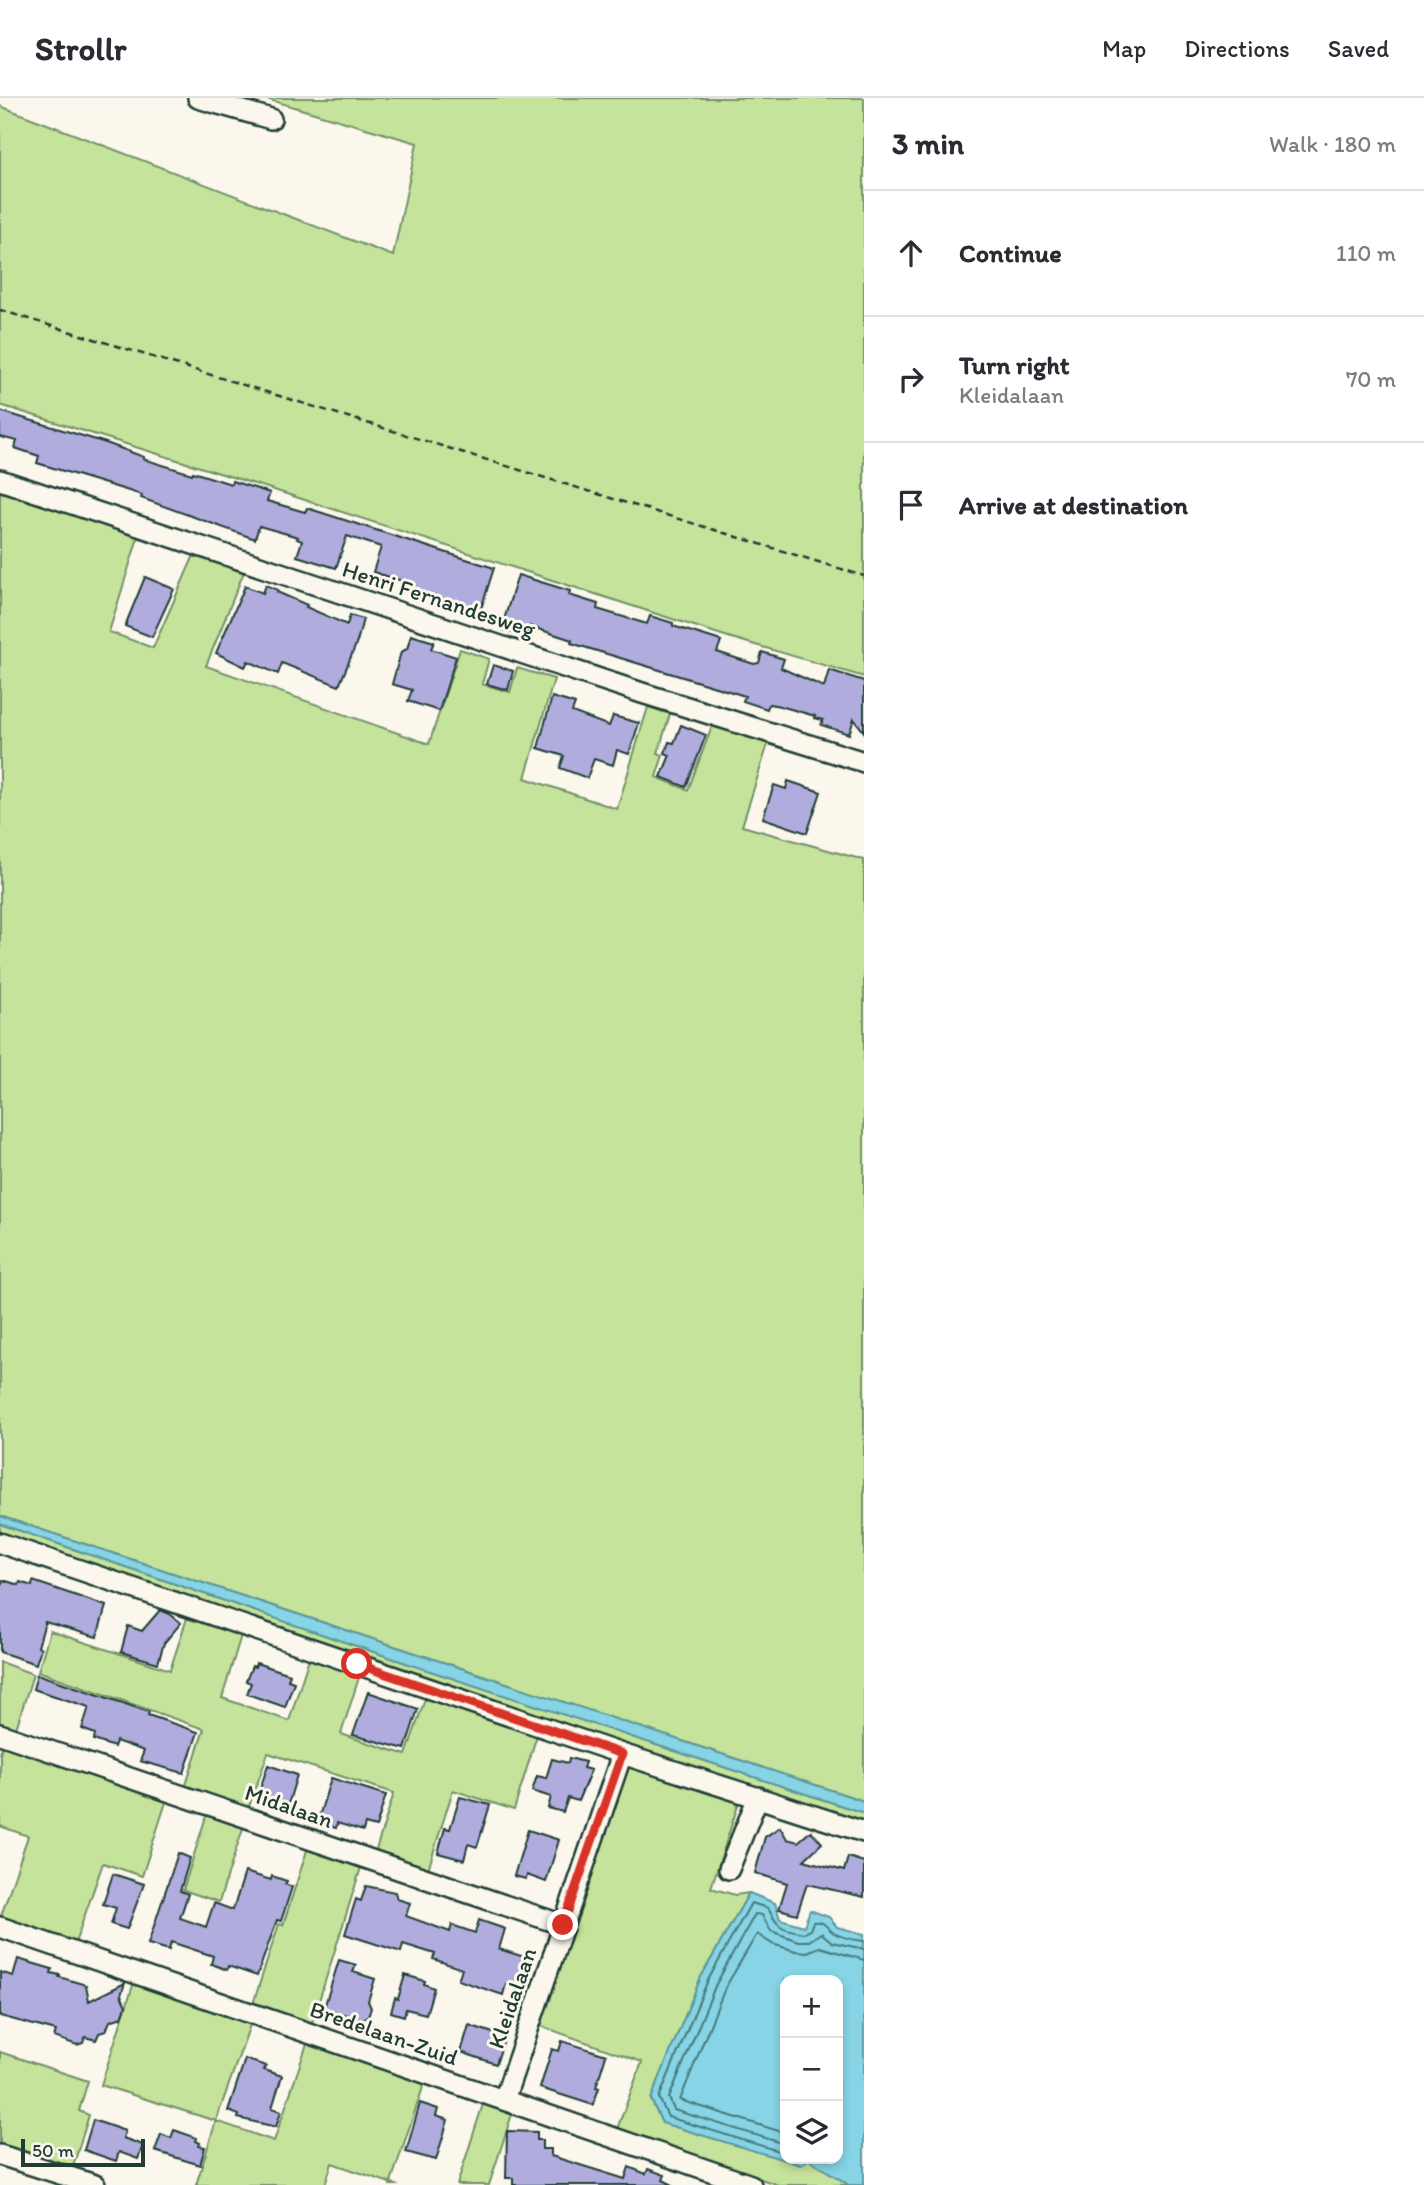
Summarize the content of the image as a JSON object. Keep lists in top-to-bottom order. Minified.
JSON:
{"streets":{"street":["Henri Fernandesweg","Midalaan","Kleidalaan","Bredelaan-Zuid"]},"crossings":[["Midalaan","Kleidalaan"],["Kleidalaan","Bredelaan-Zuid"]],"scale_bar":"50 m","page":{"header":"Strollr","nav":["Map","Directions","Saved"],"heading":["3 min","Walk · 180 m"],"list":[["Continue","110 m"],["Turn right","Kleidalaan","70 m"],"Arrive at destination"],"map_buttons":["+","−"],"scale":"50 m"}}
